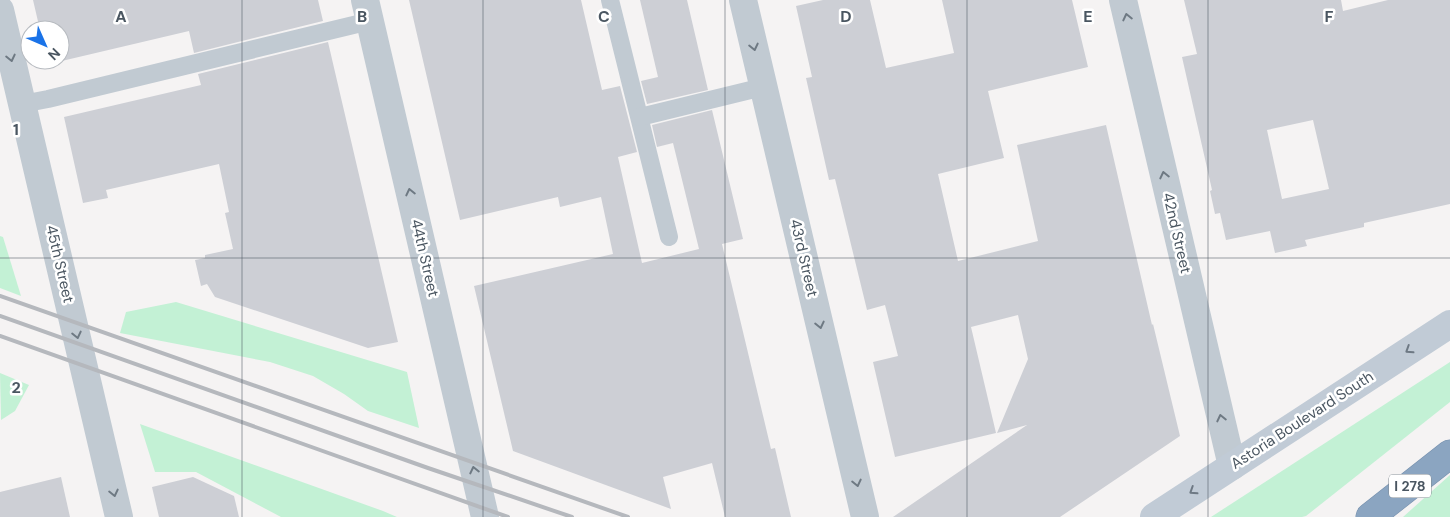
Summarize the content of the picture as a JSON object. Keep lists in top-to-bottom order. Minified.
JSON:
{"streets":{"highway":["I 278"],"main road":["Astoria Boulevard South"],"street":["42nd Street","44th Street","43rd Street","45th Street"]},"crossings":[["42nd Street","Astoria Boulevard South"]],"one_way":["42nd Street","44th Street","43rd Street","45th Street","Astoria Boulevard South"],"north":"bottom right","grid":{"columns":["A","B","C","D","E","F"],"rows":["1","2"]}}
